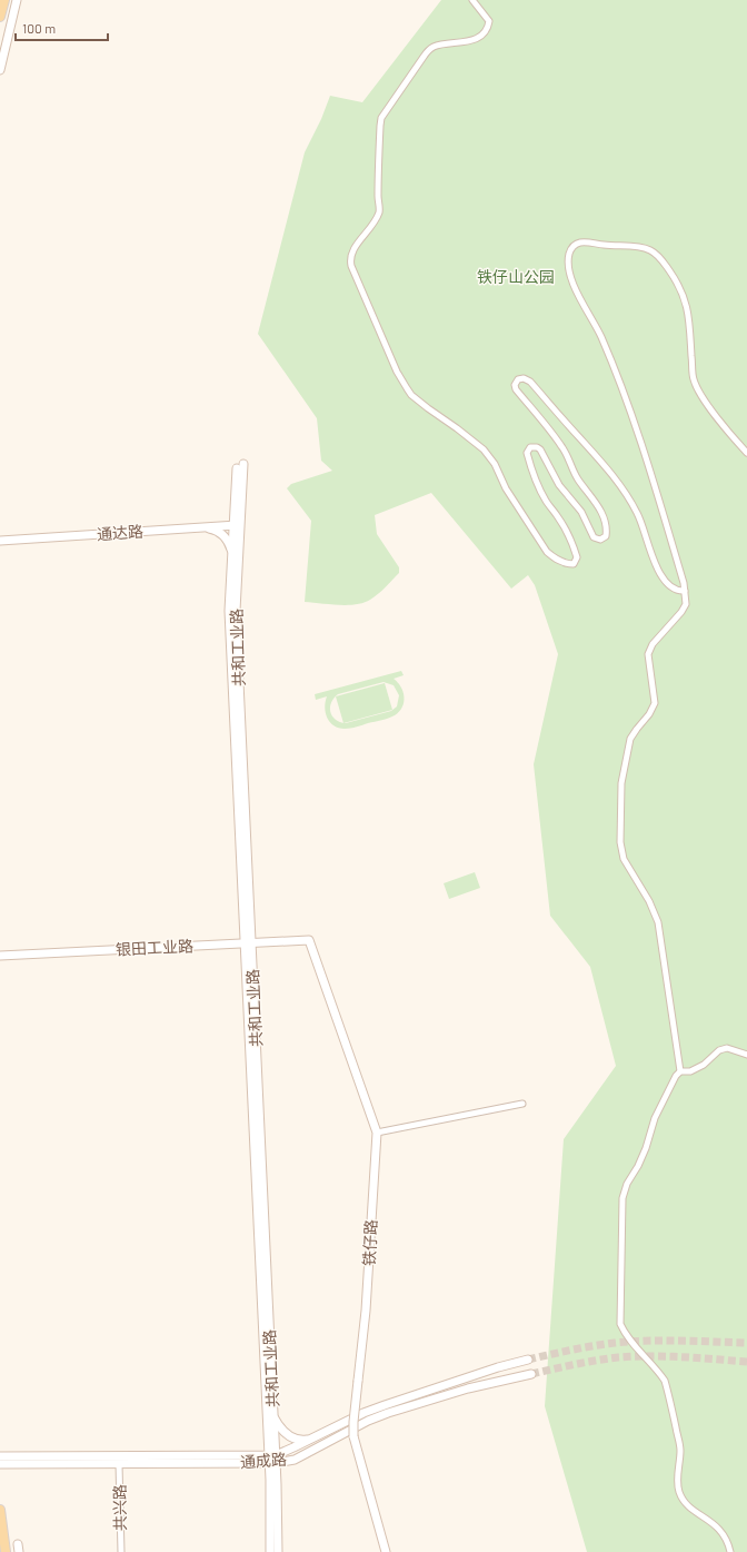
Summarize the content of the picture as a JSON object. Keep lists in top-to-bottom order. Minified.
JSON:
{"streets":{"street":["通达路","共和工业路","银田工业路","铁仔路","通成路","共兴路"]},"crossings":[["通达路","共和工业路"],["共和工业路","银田工业路"],["共和工业路","通成路"],["银田工业路","铁仔路"],["通成路","共兴路"]],"parks":["铁仔山公园"],"scale_bar":"100 m"}
